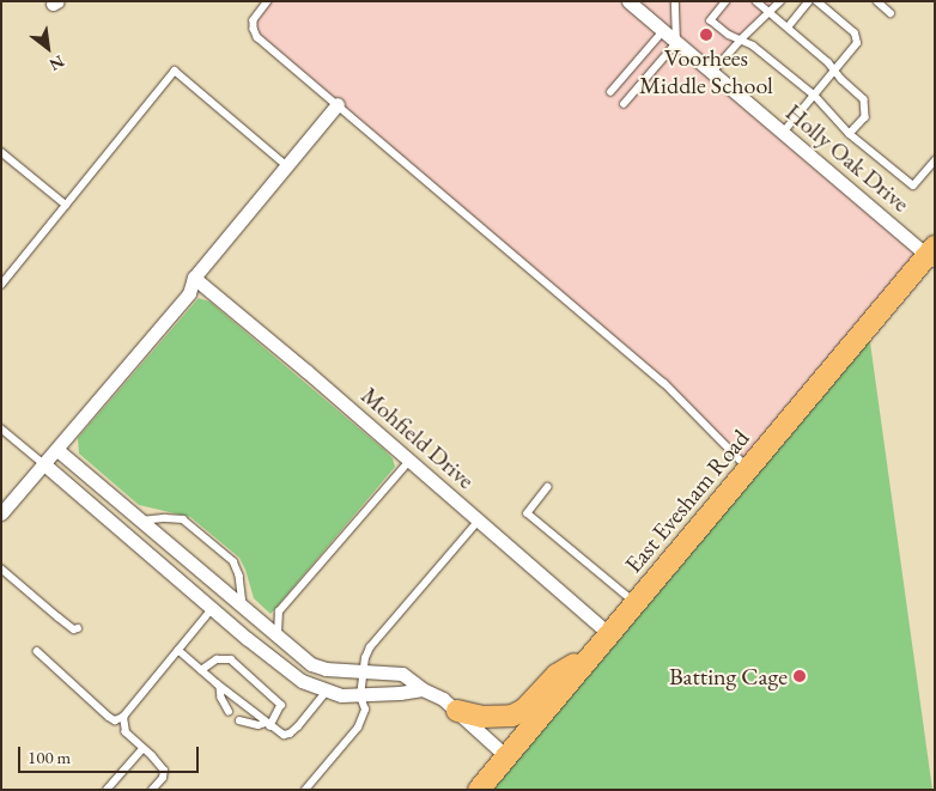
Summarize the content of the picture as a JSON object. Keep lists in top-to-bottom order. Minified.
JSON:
{"streets":{"main road":["East Evesham Road"],"street":["Holly Oak Drive","Mohfield Drive"]},"crossings":[["Holly Oak Drive","East Evesham Road"],["Mohfield Drive","East Evesham Road"]],"places":["Voorhees Middle School","Batting Cage"],"scale_bar":"100 m","north":"bottom right"}
